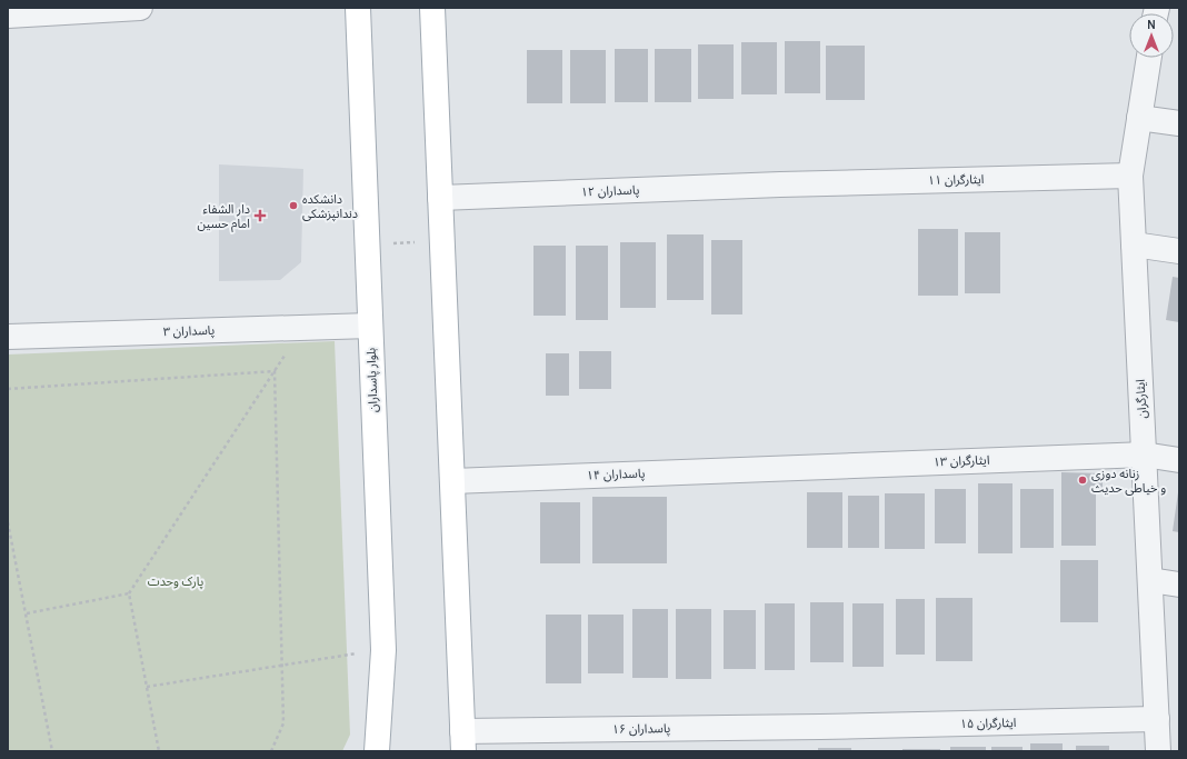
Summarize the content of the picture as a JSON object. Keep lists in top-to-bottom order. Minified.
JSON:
{"streets":{"main road":["بلوار پاسداران"],"street":["ایثارگران ۱۱","پاسداران ۱۲","پاسداران ۳","ایثارگران","ایثارگران ۱۳","پاسداران ۱۴","ایثارگران ۱۵","پاسداران ۱۶"]},"crossings":[["ایثارگران ۱۱","پاسداران ۱۲"],["ایثارگران ۱۱","ایثارگران"],["پاسداران ۳","بلوار پاسداران"],["ایثارگران","ایثارگران ۱۳"],["ایثارگران","ایثارگران ۱۵"],["ایثارگران ۱۳","پاسداران ۱۴"],["ایثارگران ۱۵","پاسداران ۱۶"]],"parks":["پارک وحدت"],"places":{"other":["دانشکده دندانپزشکی","زنانه دوزی و خیاطی حدیث"],"health":["دار الشفاء امام حسین"]},"north":"top"}
